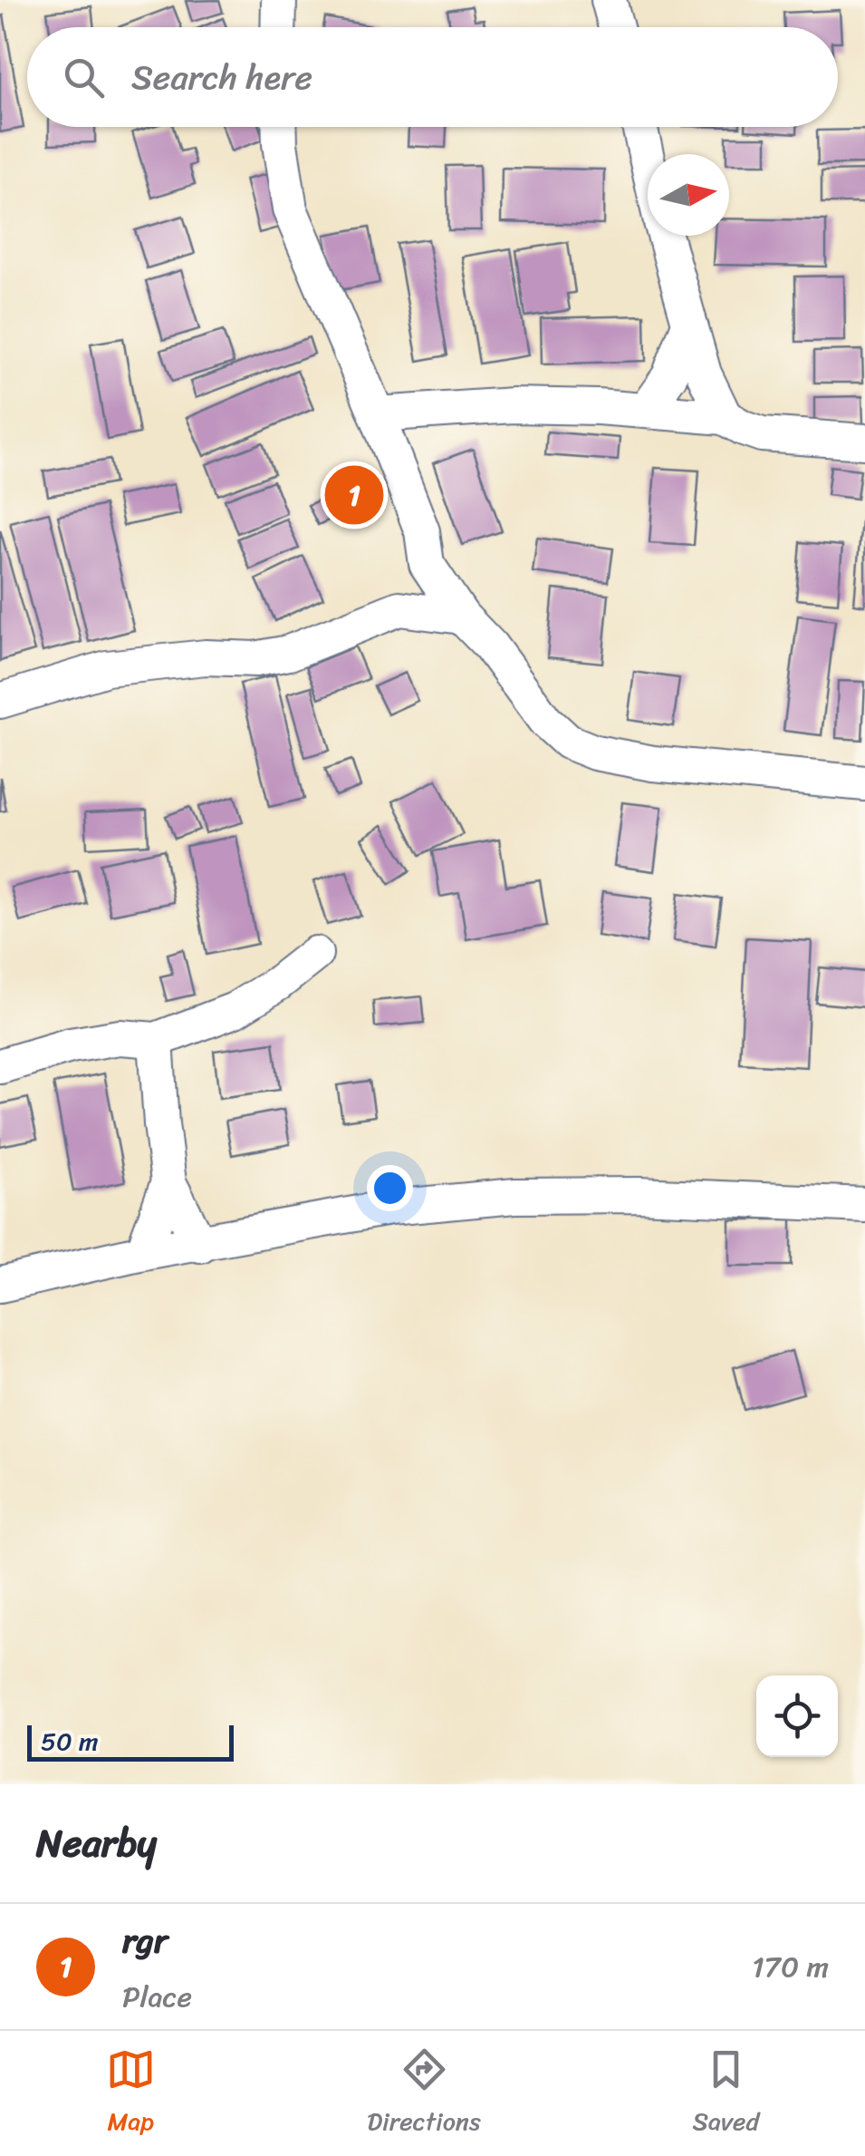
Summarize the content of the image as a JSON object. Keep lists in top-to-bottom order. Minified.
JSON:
{"scale_bar":"50 m","north":"right","page":{"search":"Search here","pins":"1","scale":"50 m","heading":"Nearby","list":[{"mark":"1","name":"rgr","note":"Place","value":"170 m"}],"nav":["Map","Directions","Saved"]}}
